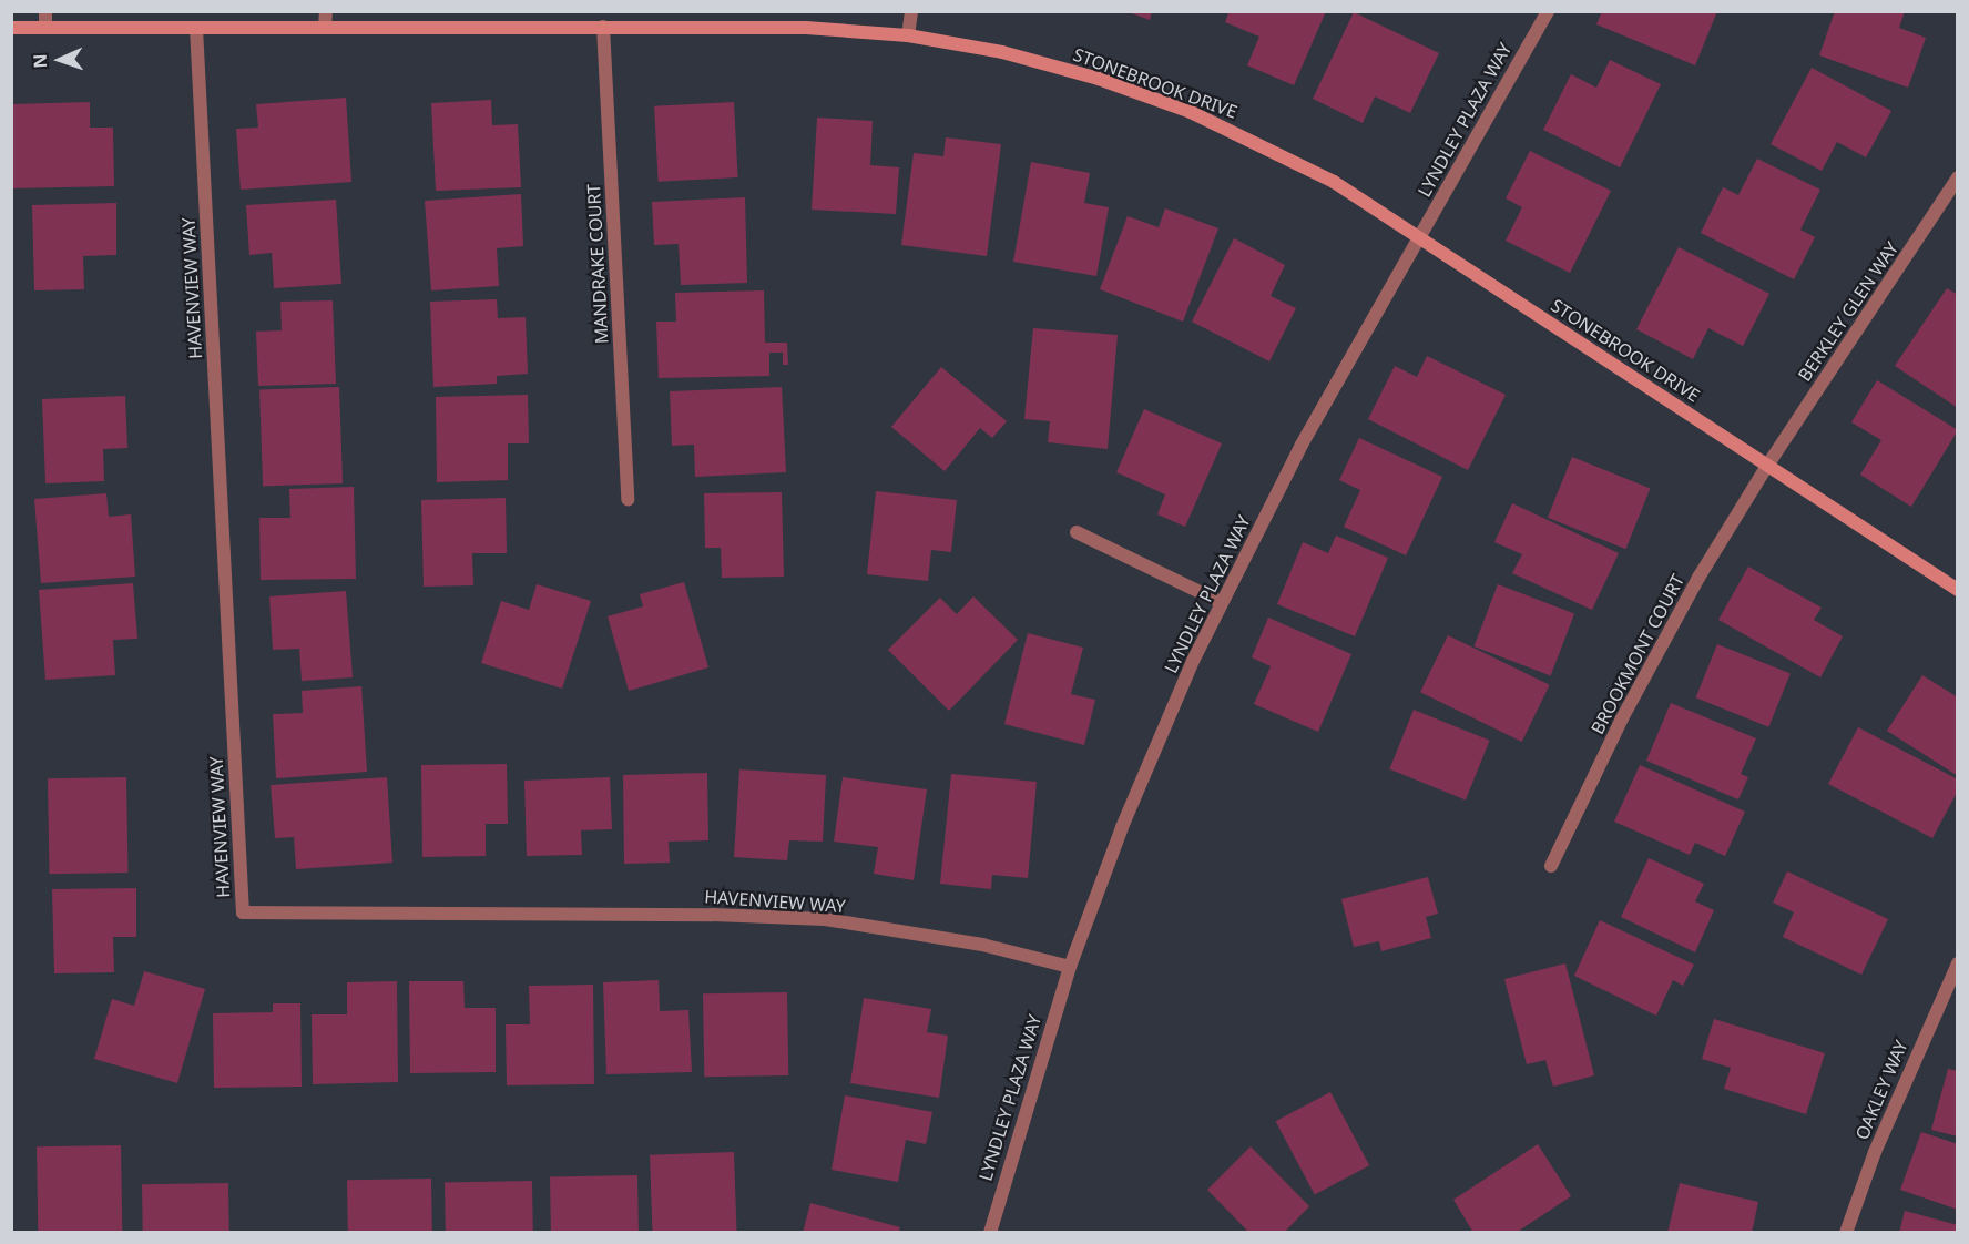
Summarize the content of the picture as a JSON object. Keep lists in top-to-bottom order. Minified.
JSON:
{"streets":{"street":["STONEBROOK DRIVE","LYNDLEY PLAZA WAY","MANDRAKE COURT","HAVENVIEW WAY","BERKLEY GLEN WAY","BROOKMONT COURT","OAKLEY WAY"]},"crossings":[["STONEBROOK DRIVE","LYNDLEY PLAZA WAY"],["STONEBROOK DRIVE","MANDRAKE COURT"],["STONEBROOK DRIVE","HAVENVIEW WAY"],["STONEBROOK DRIVE","BERKLEY GLEN WAY"],["STONEBROOK DRIVE","BROOKMONT COURT"],["LYNDLEY PLAZA WAY","HAVENVIEW WAY"],["BERKLEY GLEN WAY","BROOKMONT COURT"]],"north":"left"}
